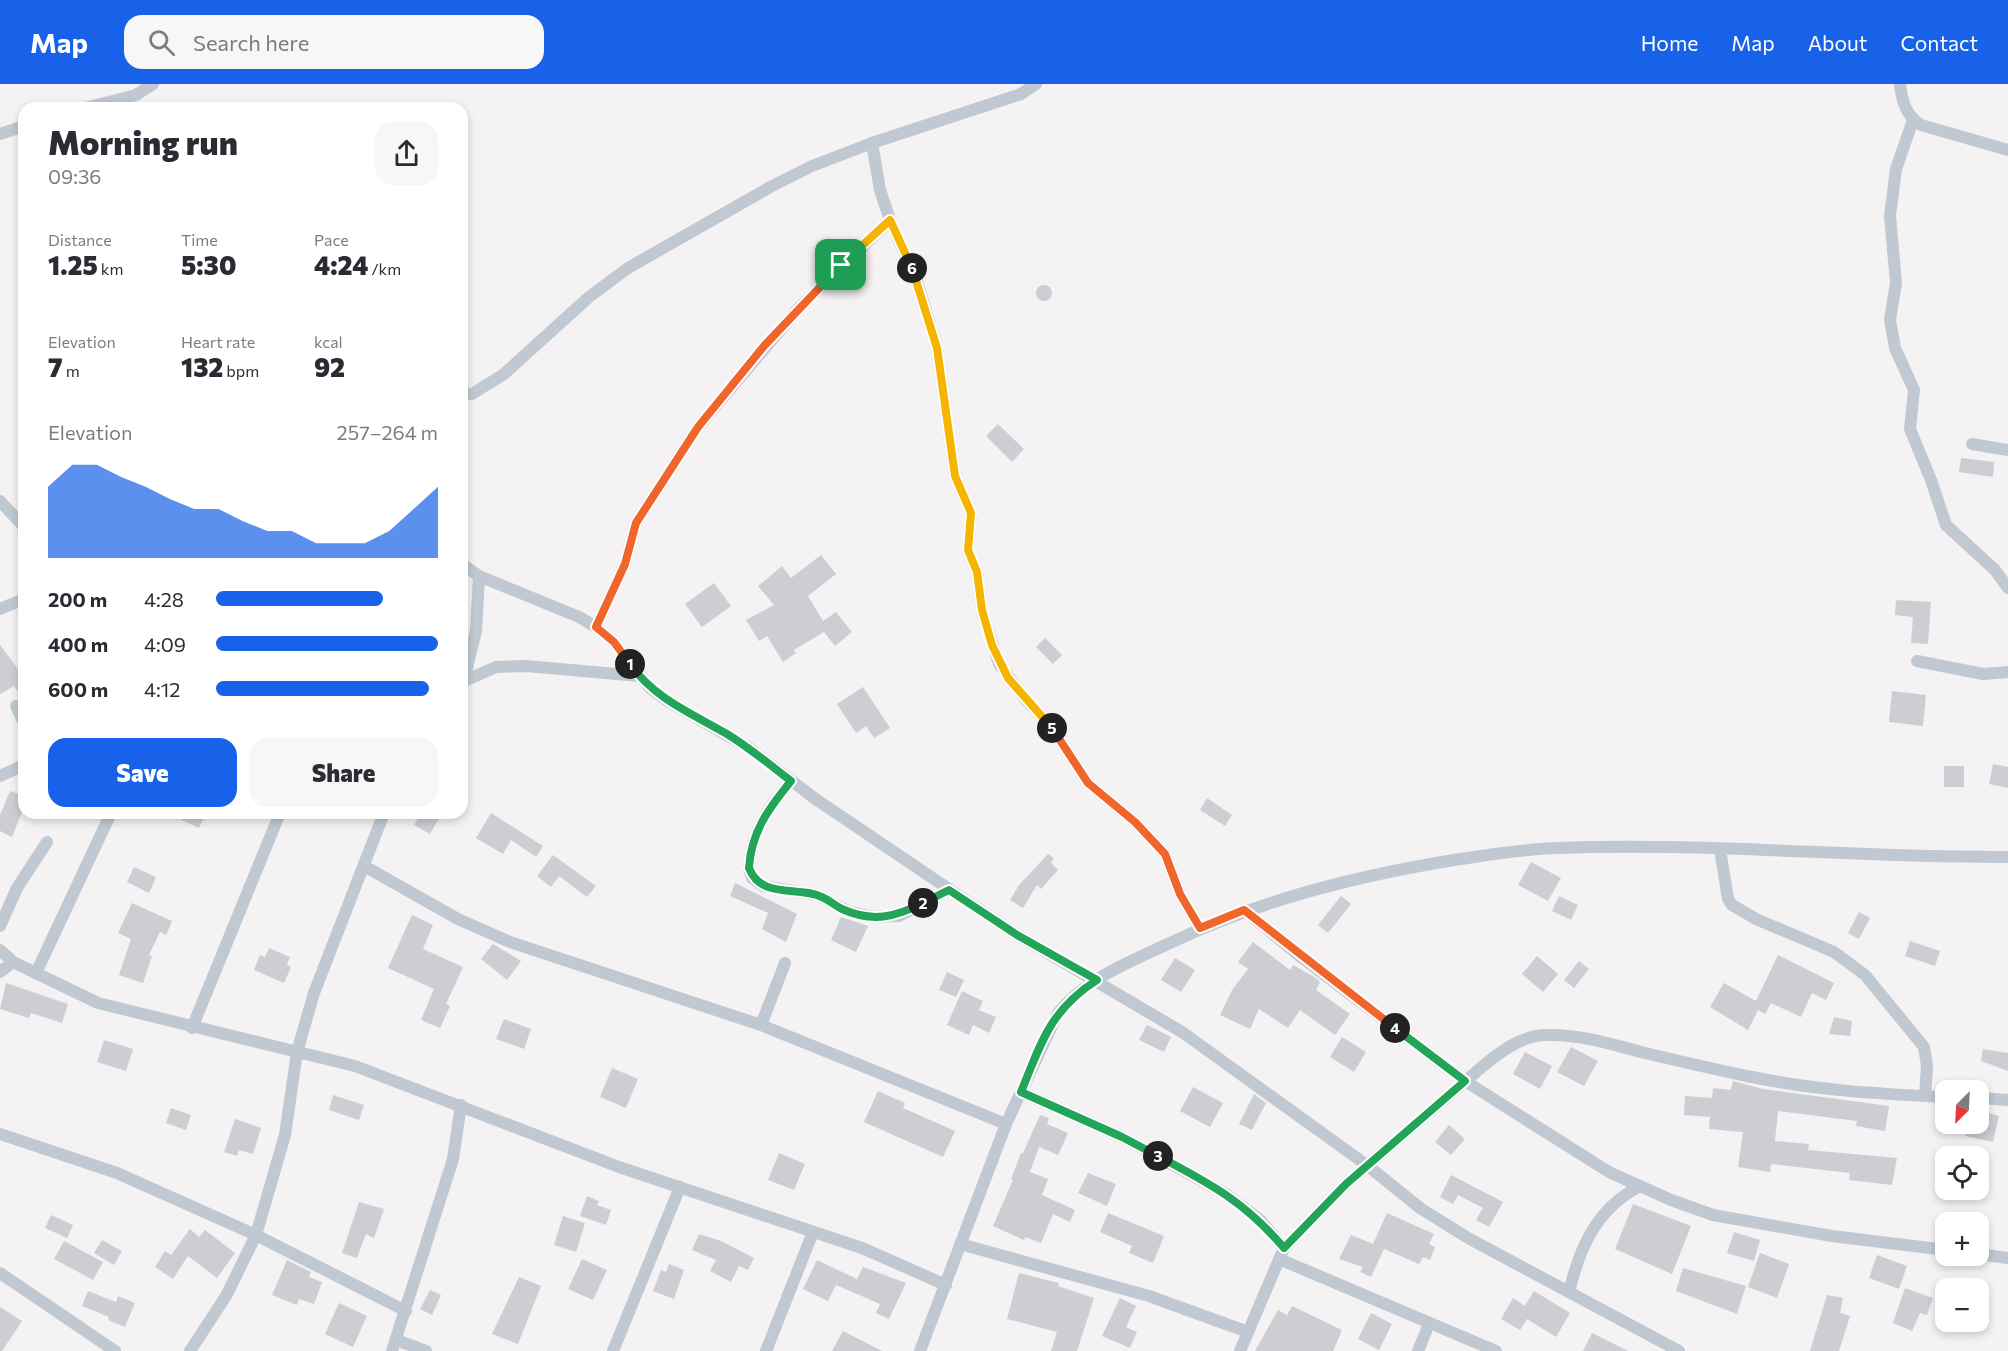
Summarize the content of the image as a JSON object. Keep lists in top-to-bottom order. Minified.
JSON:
{"north":"bottom left","page":{"header":"Map","search":"Search here","nav":["Home","Map","About","Contact"],"heading":["Morning run","09:36"],"stats":[["Distance","1.25 km"],["Time","5:30"],["Pace","4:24 /km"],["Elevation","7 m"],["Heart rate","132 bpm"],["kcal","92"]],"pins":["6","1","5","2","4","3"],"chart":["Elevation","257–264 m"],"list":[{"name":"200 m","note":"4:28"},{"name":"400 m","note":"4:09"},{"name":"600 m","note":"4:12"}],"buttons":["Save","Share"],"map_buttons":["+","−"]}}
